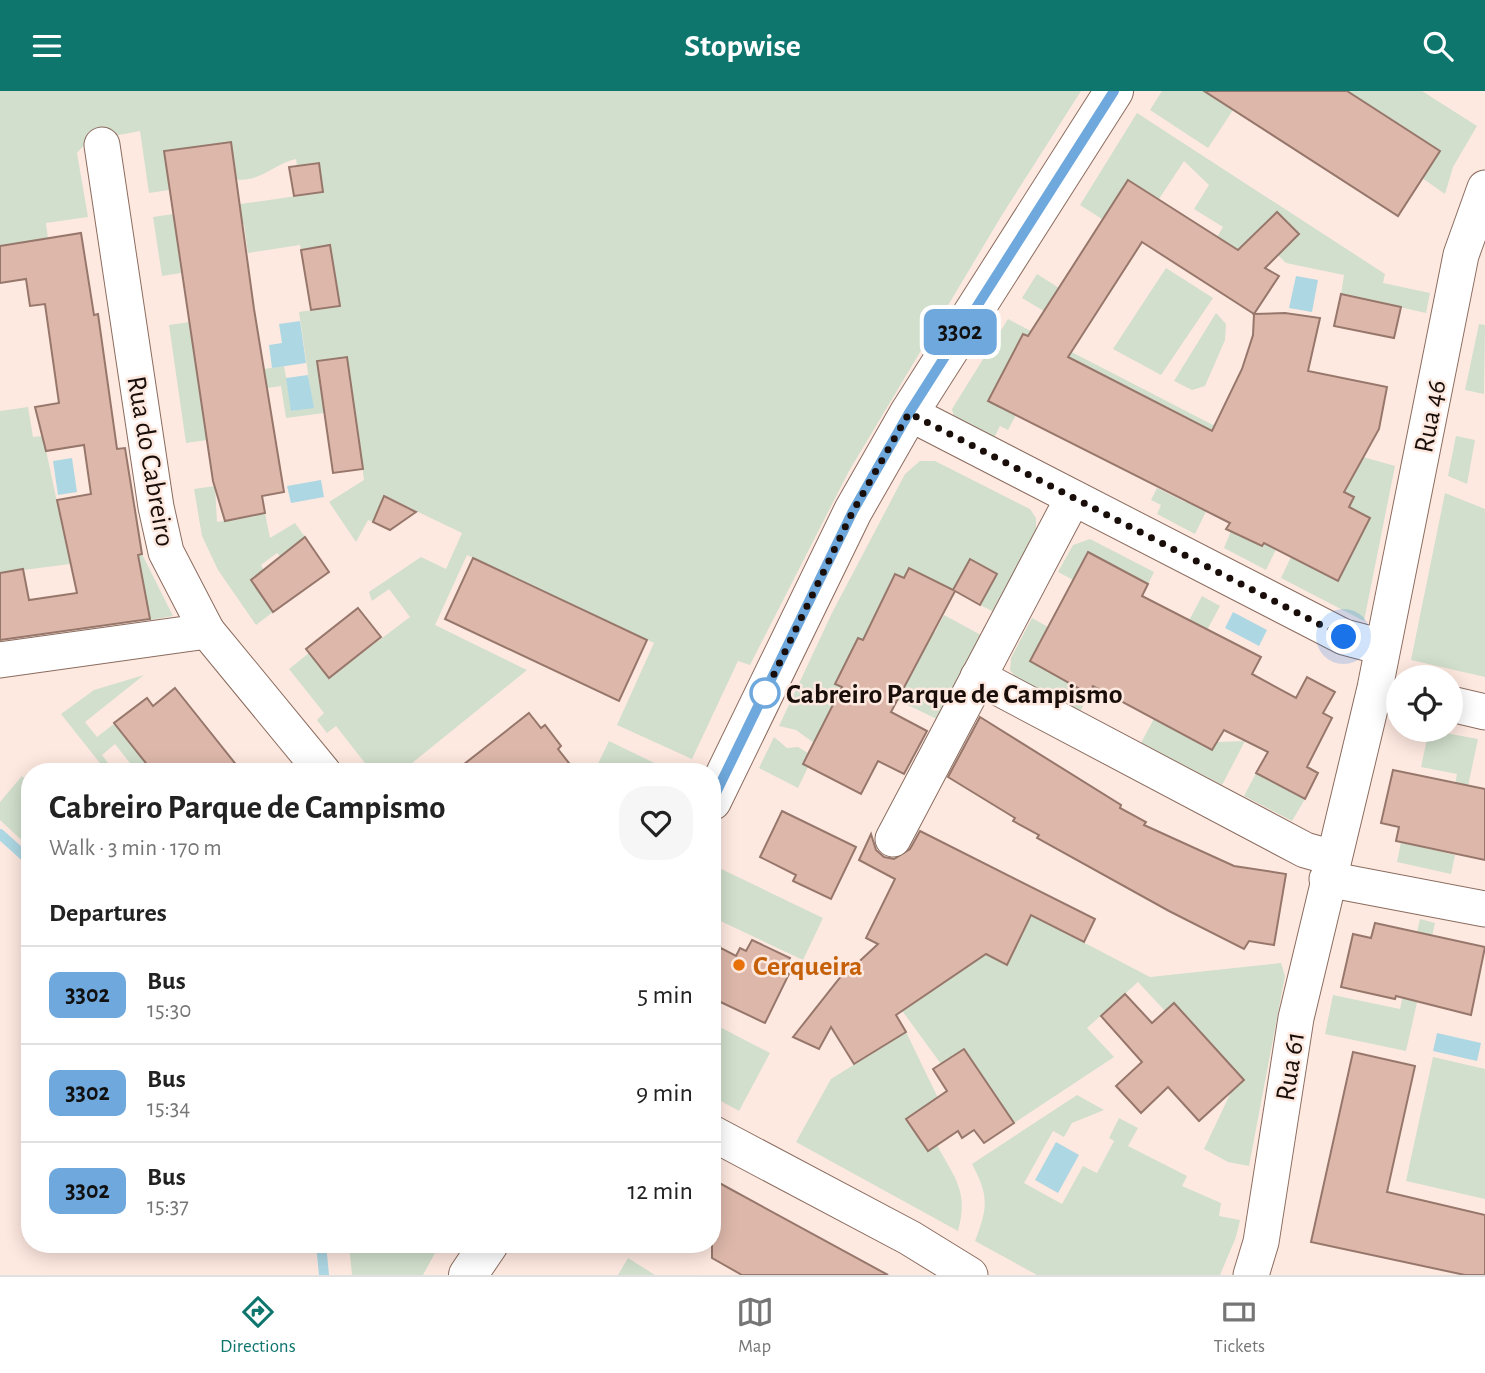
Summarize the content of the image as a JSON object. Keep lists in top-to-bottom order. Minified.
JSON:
{"streets":{"street":["Rua 46","Rua do Cabreiro","Rua 61"]},"crossings":[["Rua 46","Rua 61"]],"places":["Cabreiro Parque de Campismo","Cerqueira"],"lines":["bus line 3302"],"page":{"header":"Stopwise","on_map":"3302","heading":[["Cabreiro Parque de Campismo","Walk · 3 min · 170 m"],"Departures"],"list":[{"mark":"3302","name":"Bus","note":"15:30","value":"5 min"},{"mark":"3302","name":"Bus","note":"15:34","value":"9 min"},{"mark":"3302","name":"Bus","note":"15:37","value":"12 min"}],"tabs":["Directions","Map","Tickets"]}}
